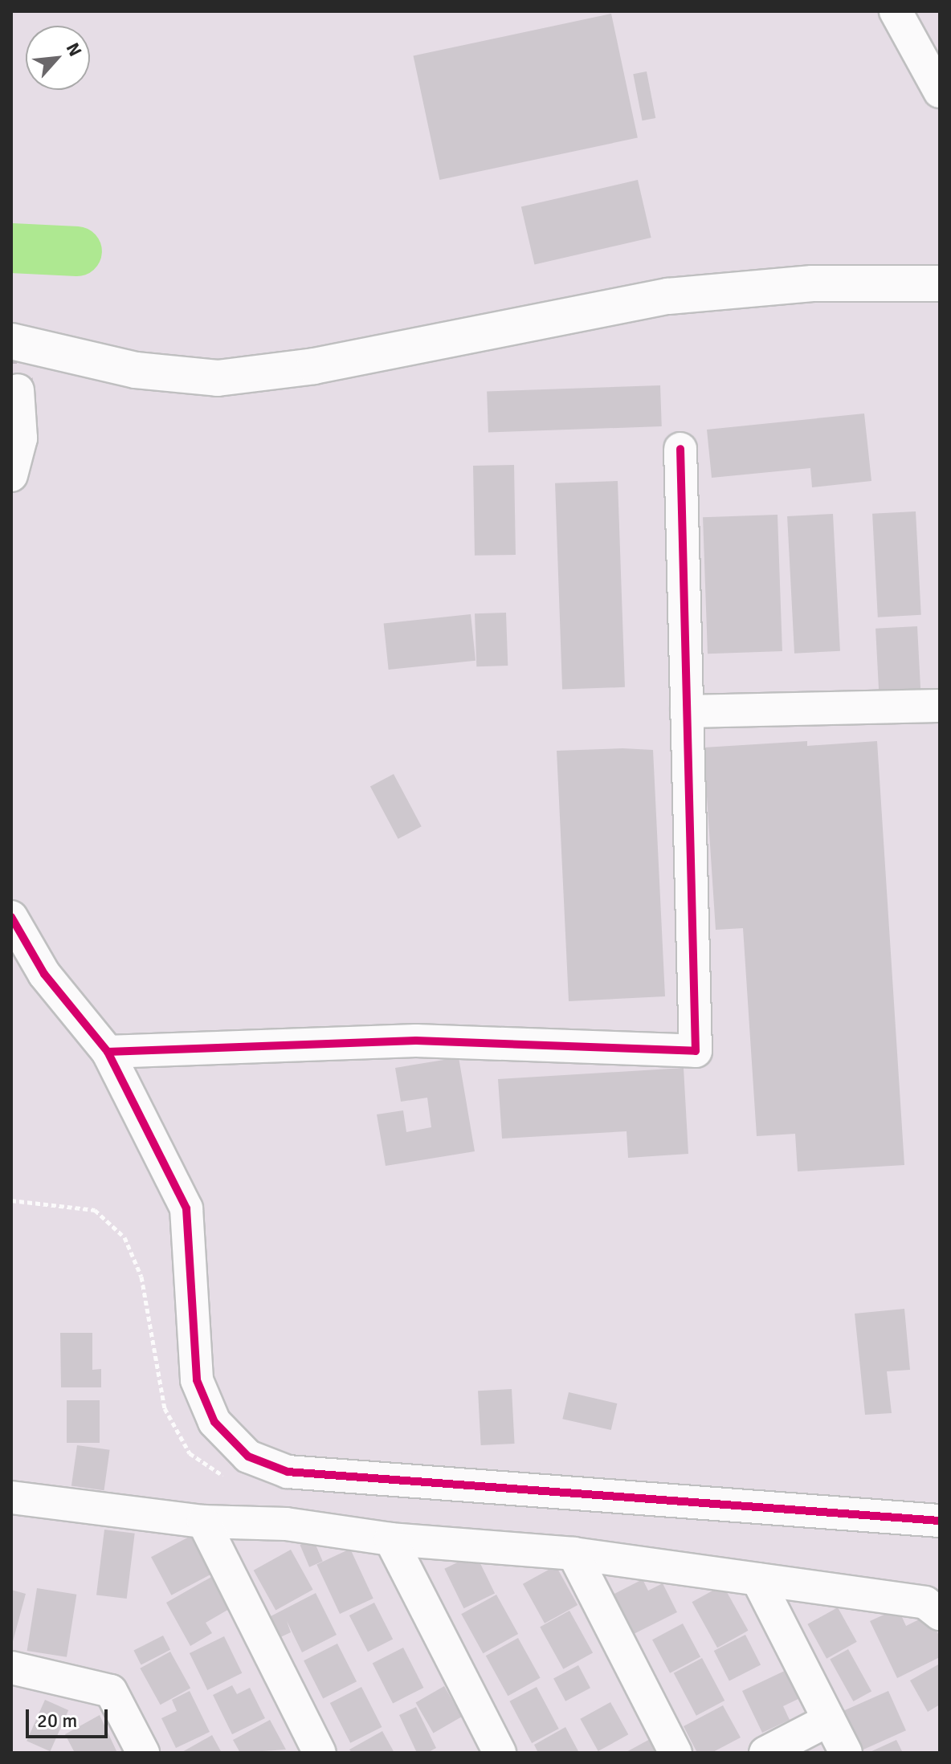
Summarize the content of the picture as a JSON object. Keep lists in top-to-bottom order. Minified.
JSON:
{"scale_bar":"20 m","north":"top right"}
